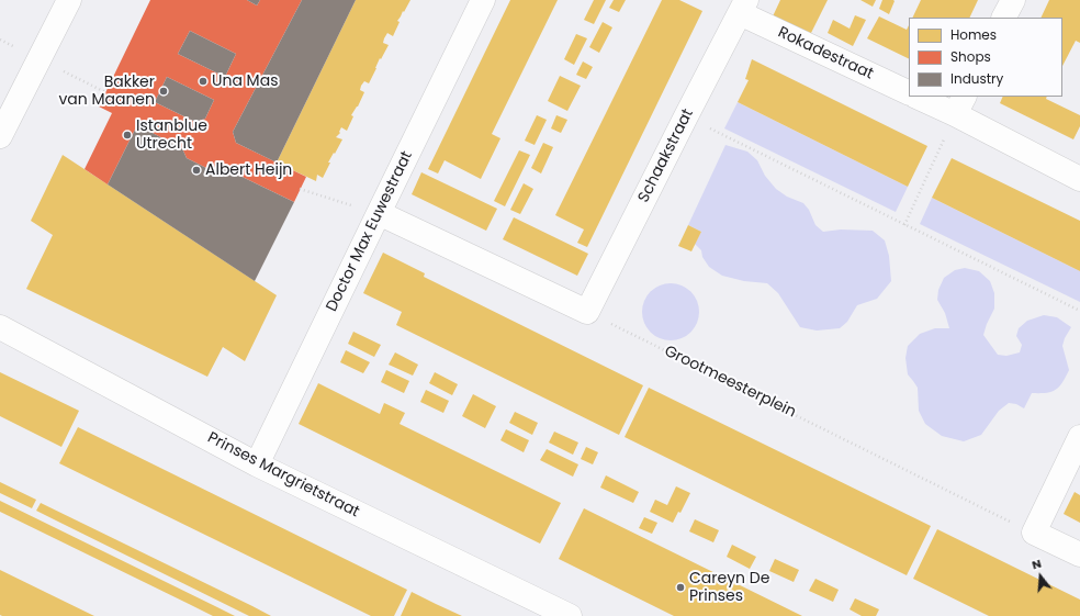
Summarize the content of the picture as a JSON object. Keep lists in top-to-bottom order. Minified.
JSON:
{"streets":{"street":["Rokadestraat","Schaakstraat","Doctor Max Euwestraat","Prinses Margrietstraat"],"path":["Grootmeesterplein"]},"crossings":[["Rokadestraat","Schaakstraat"],["Schaakstraat","Grootmeesterplein"],["Doctor Max Euwestraat","Prinses Margrietstraat"]],"places":["Una Mas","Bakker van Maanen","Istanblue Utrecht","Albert Heijn","Careyn De Prinses"],"legend":["Homes","Shops","Industry"],"north":"top"}
